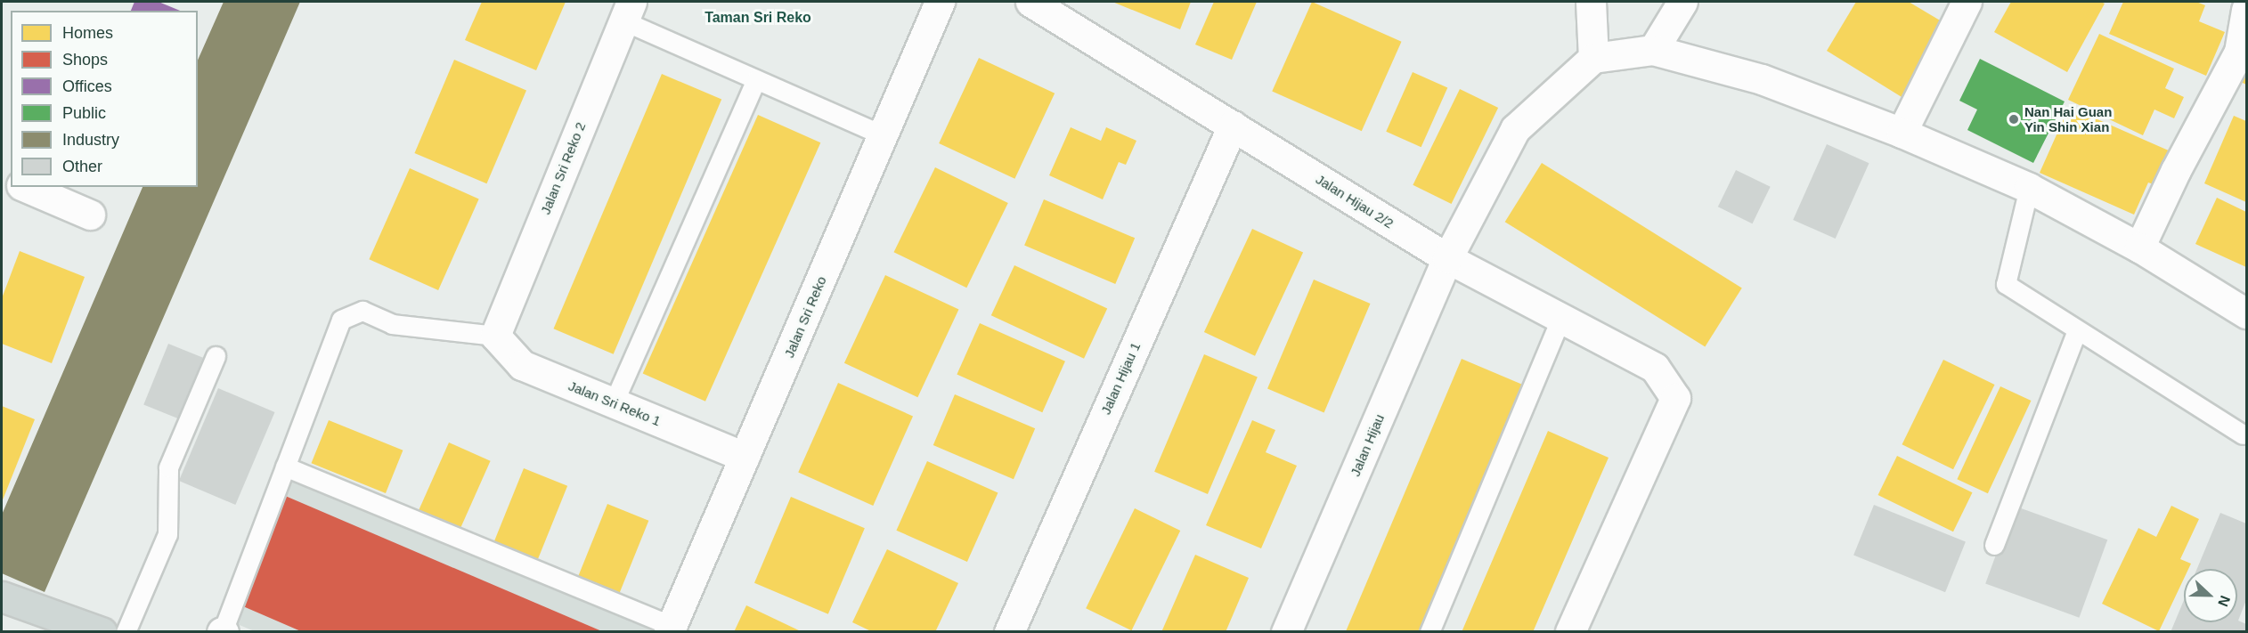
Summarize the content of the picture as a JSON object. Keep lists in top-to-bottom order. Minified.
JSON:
{"streets":{"street":["Jalan Sri Reko 2","Jalan Hijau 2/2","Jalan Sri Reko","Jalan Hijau 1","Jalan Sri Reko 1","Jalan Hijau"]},"crossings":[["Jalan Sri Reko 2","Jalan Sri Reko 1"],["Jalan Hijau 2/2","Jalan Hijau 1"],["Jalan Hijau 2/2","Jalan Hijau"],["Jalan Sri Reko","Jalan Sri Reko 1"]],"districts":["Taman Sri Reko"],"places":["Nan Hai Guan Yin Shin Xian"],"legend":["Homes","Shops","Offices","Public","Industry","Other"],"north":"right"}
